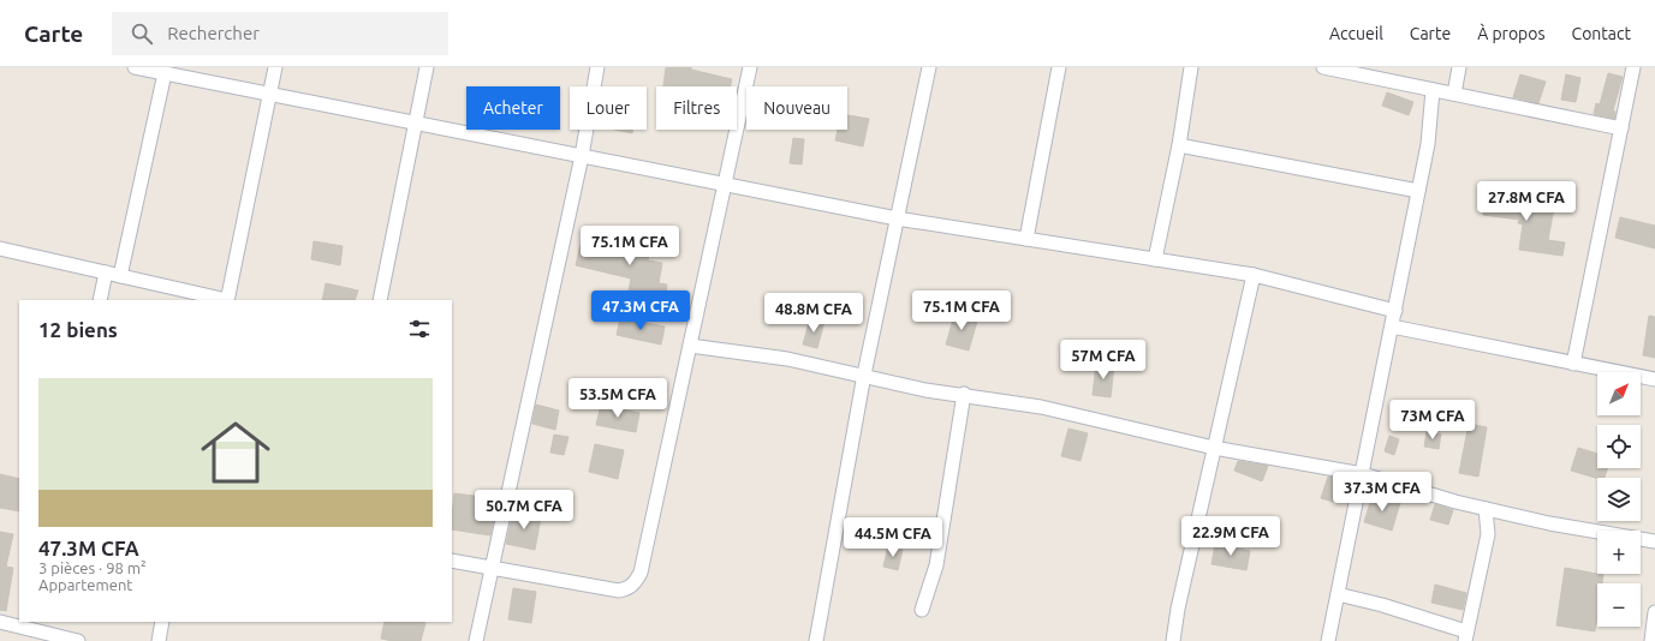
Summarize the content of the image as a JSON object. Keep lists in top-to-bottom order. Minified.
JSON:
{"north":"top right","page":{"header":"Carte","search":"Rechercher","nav":["Accueil","Carte","À propos","Contact"],"chip":["Acheter","Louer","Filtres","Nouveau"],"price":["27.8M CFA","75.1M CFA","47.3M CFA","75.1M CFA","48.8M CFA","57M CFA","53.5M CFA","73M CFA","37.3M CFA","50.7M CFA","22.9M CFA","44.5M CFA"],"heading":"12 biens","list":[{"name":"47.3M CFA","note":"3 pièces · 98 m² · Appartement"}],"map_buttons":["+","−"]}}
